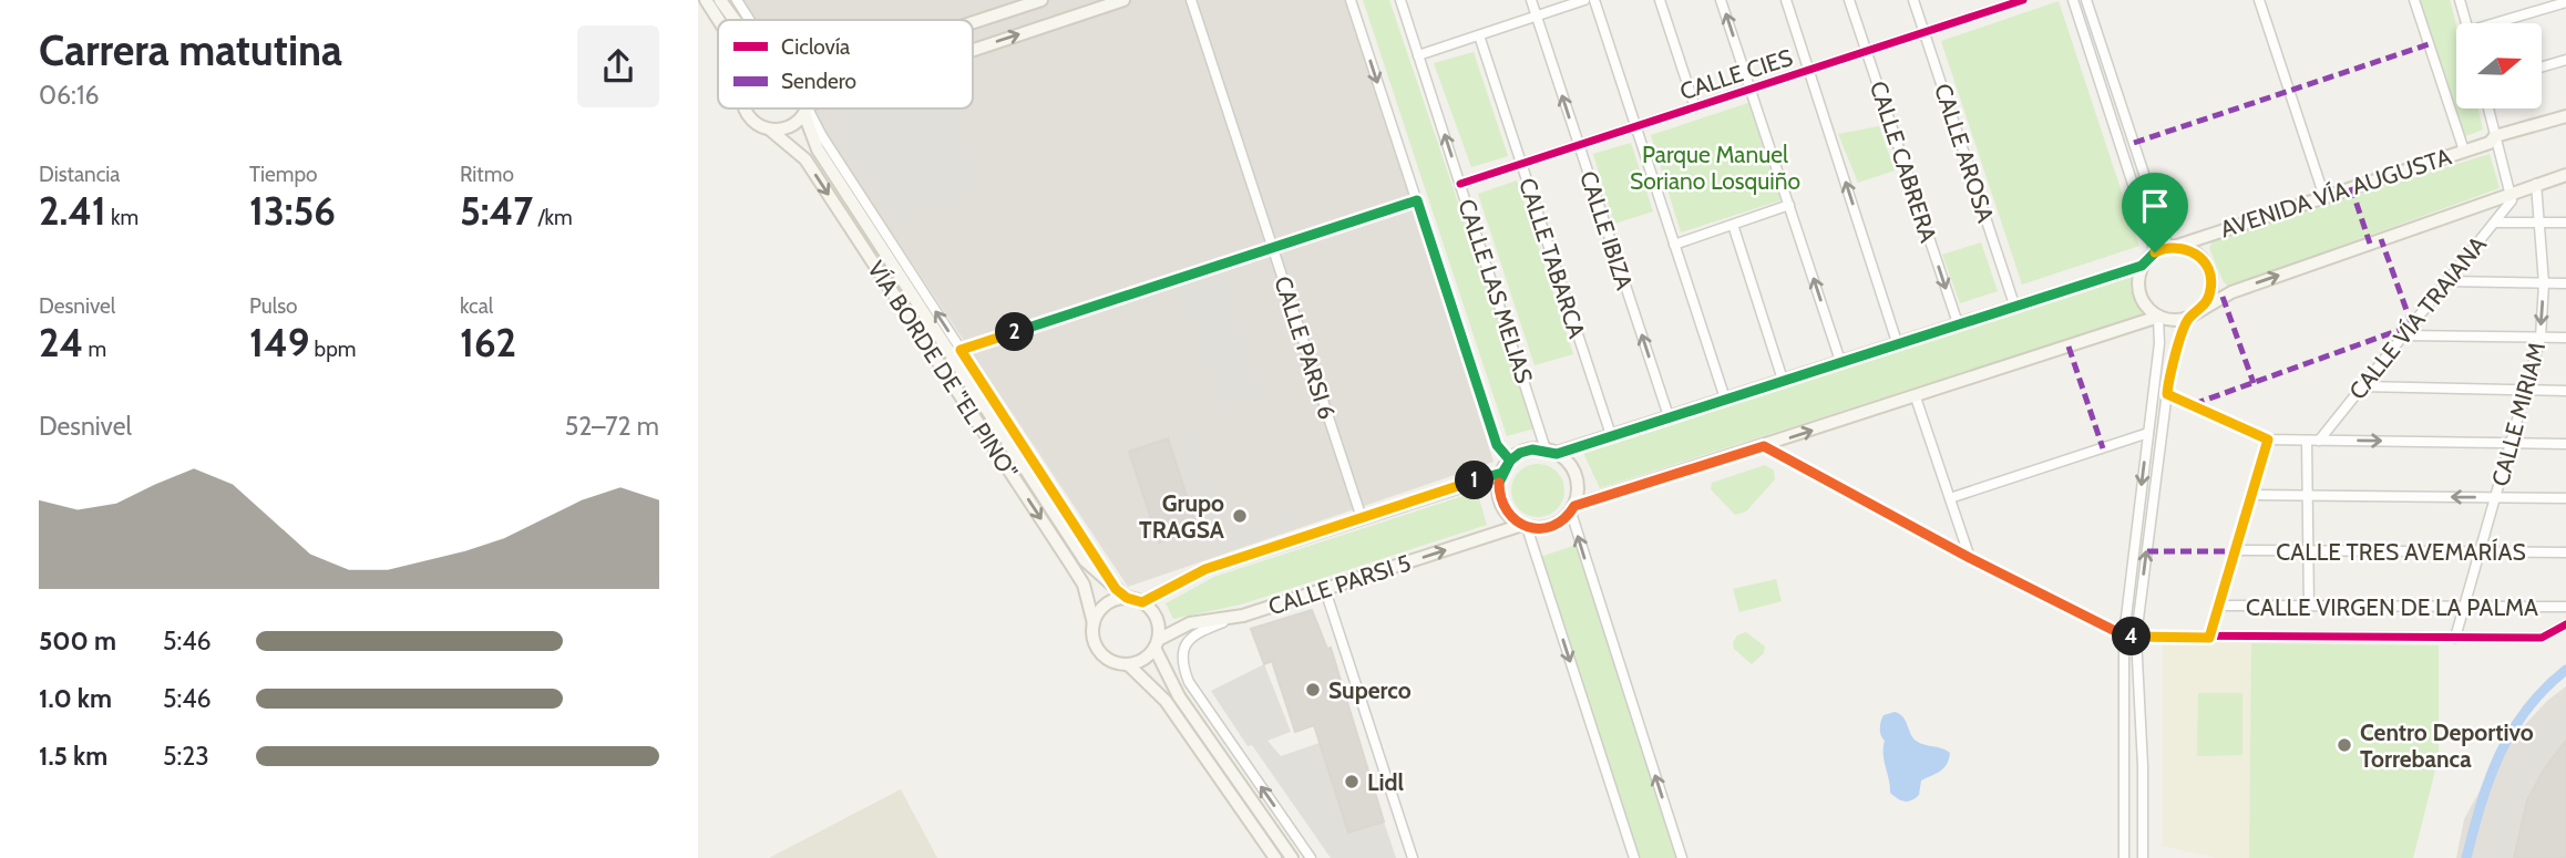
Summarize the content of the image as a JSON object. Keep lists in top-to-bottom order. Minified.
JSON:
{"streets":{"street":["CALLE CIES","CALLE AROSA","CALLE CABRERA","AVENIDA VÍA AUGUSTA","CALLE IBIZA","CALLE TABARCA","CALLE LAS MELIAS","CALLE VÍA TRAIANA","CALLE PARSI 6","VÍA BORDE DE \"EL PINO\"","CALLE MIRIAM","CALLE TRES AVEMARÍAS","CALLE PARSI 5","CALLE VIRGEN DE LA PALMA"]},"crossings":[["CALLE CIES","CALLE AROSA"],["CALLE CIES","CALLE CABRERA"],["CALLE CIES","CALLE IBIZA"],["CALLE CIES","CALLE TABARCA"],["CALLE CIES","CALLE LAS MELIAS"],["CALLE LAS MELIAS","CALLE PARSI 5"],["VÍA BORDE DE \"EL PINO\"","CALLE PARSI 5"],["CALLE MIRIAM","CALLE TRES AVEMARÍAS"],["CALLE MIRIAM","CALLE VIRGEN DE LA PALMA"]],"parks":["Parque Manuel Soriano Losquiño"],"places":["Grupo TRAGSA","Superco","Centro Deportivo Torrebanca","Lidl"],"legend":["Ciclovía","Sendero"],"north":"right","page":{"heading":["Carrera matutina","06:16"],"stats":[["Distancia","2.41 km"],["Tiempo","13:56"],["Ritmo","5:47 /km"],["Desnivel","24 m"],["Pulso","149 bpm"],["kcal","162"]],"pins":["2","1","4"],"chart":["Desnivel","52–72 m"],"list":[{"name":"500 m","note":"5:46"},{"name":"1.0 km","note":"5:46"},{"name":"1.5 km","note":"5:23"}]}}
